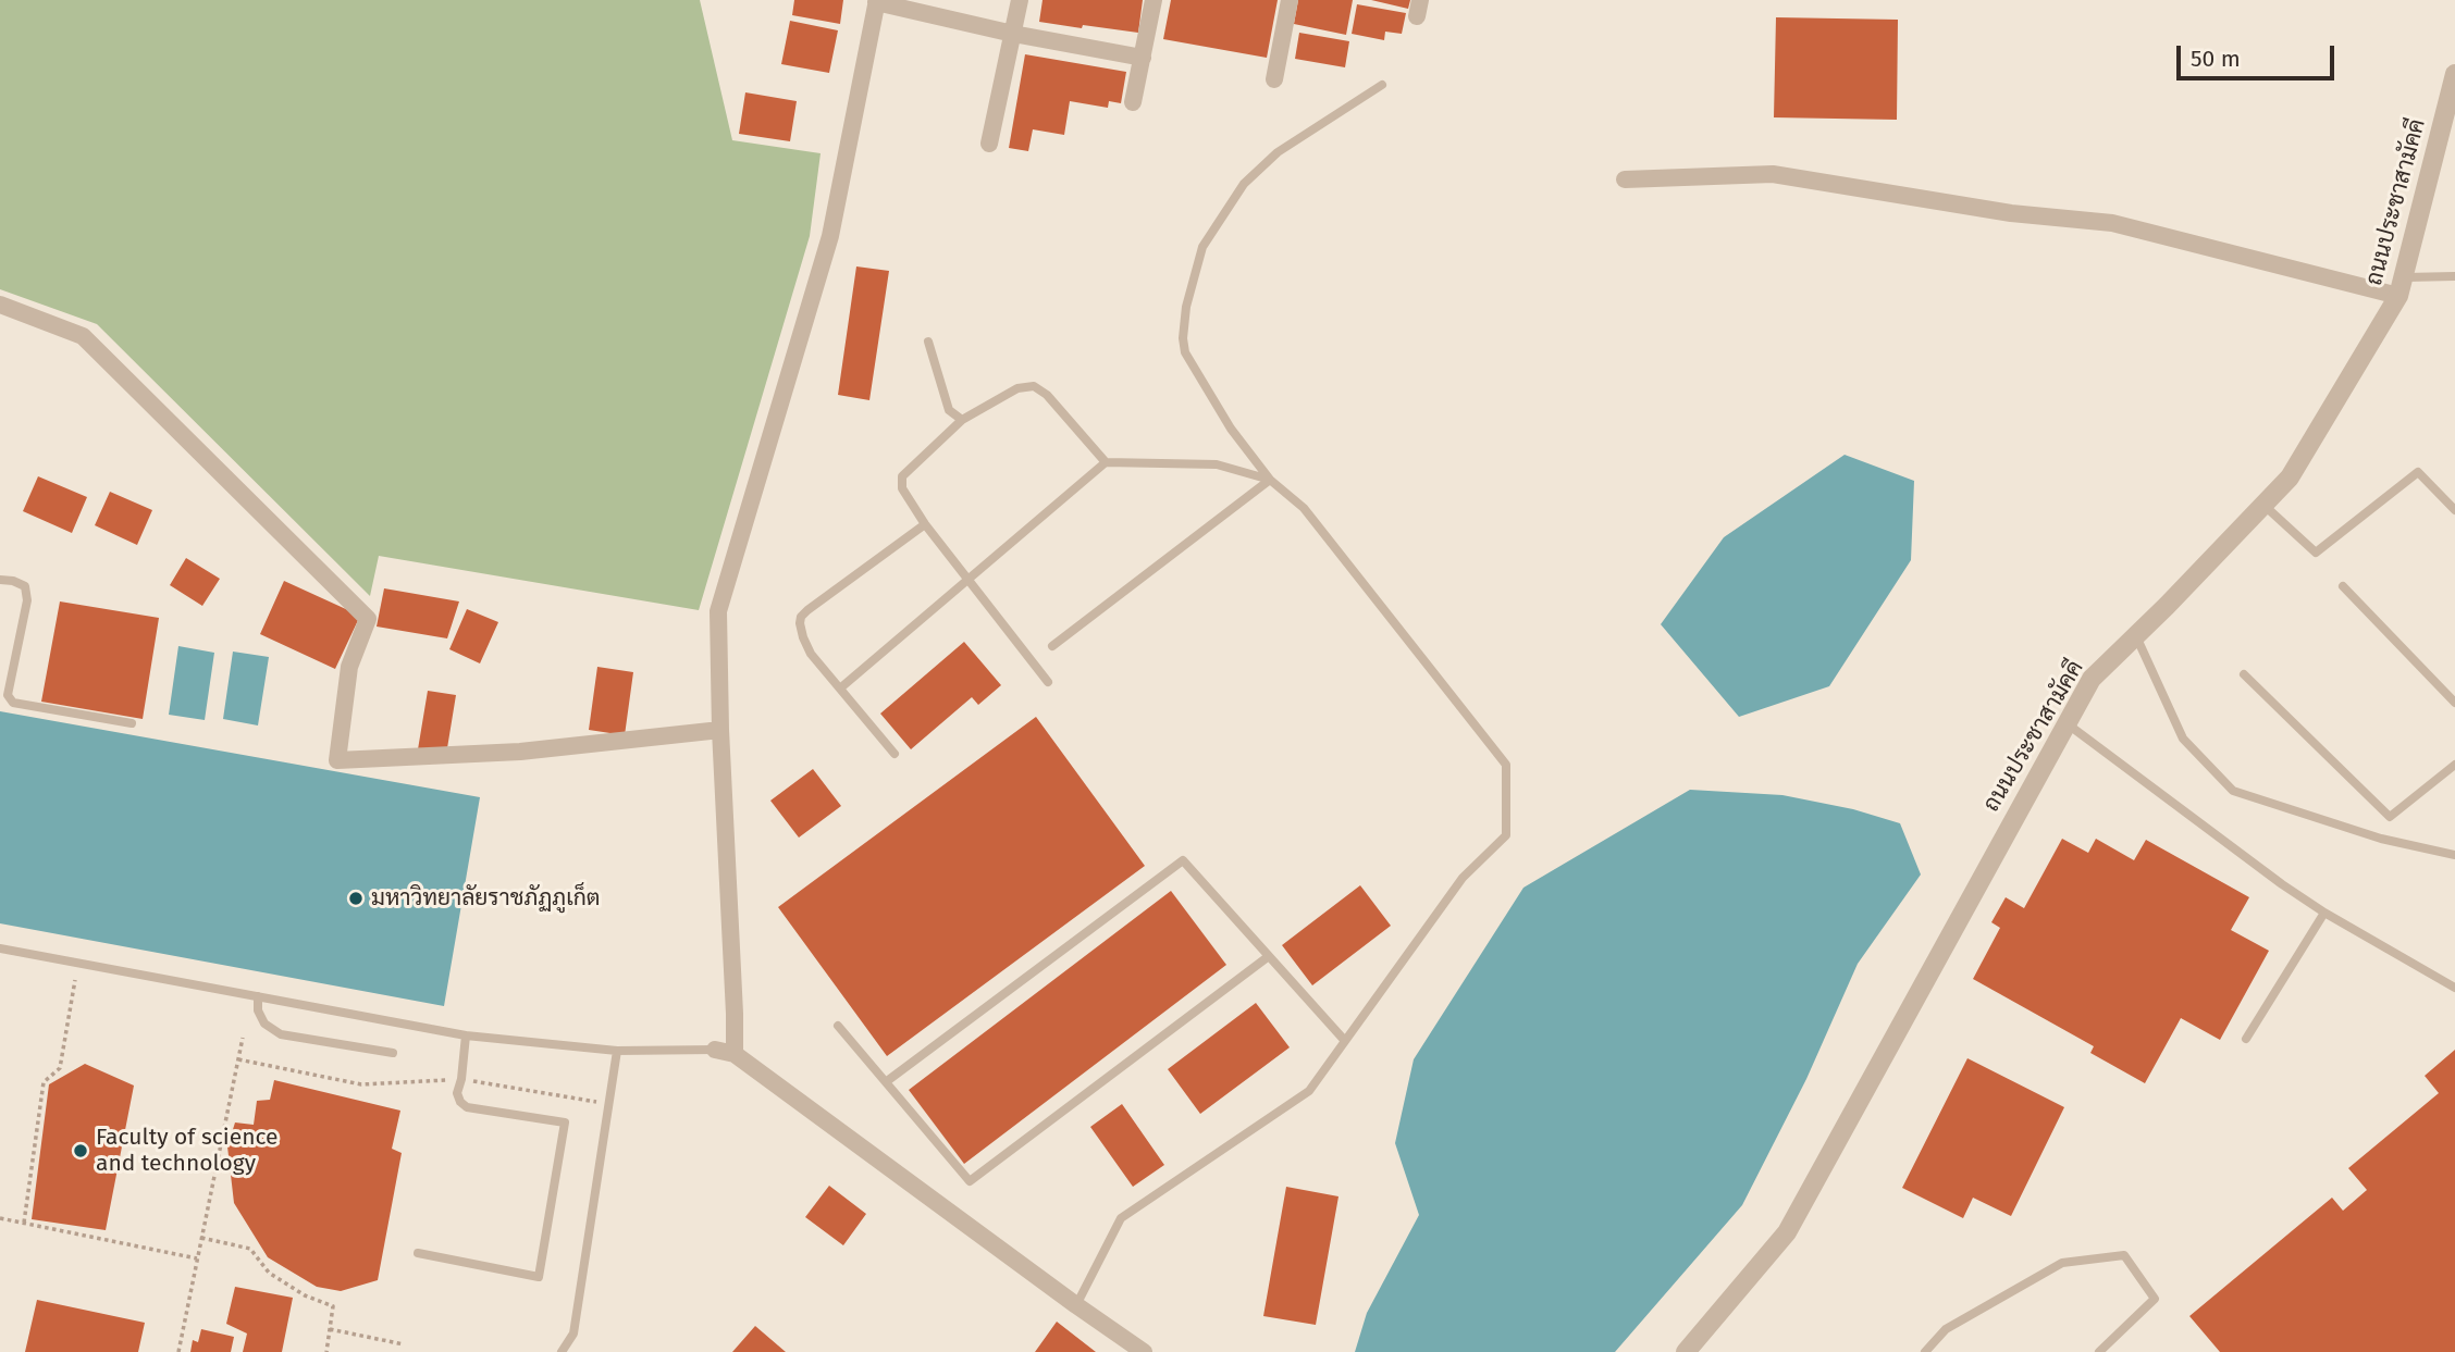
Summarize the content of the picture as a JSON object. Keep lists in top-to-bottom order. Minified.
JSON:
{"streets":{"street":["ถนนประชาสามัคคี"]},"places":["มหาวิทยาลัยราชภัฏภูเก็ต","Faculty of science and technology"],"scale_bar":"50 m"}
